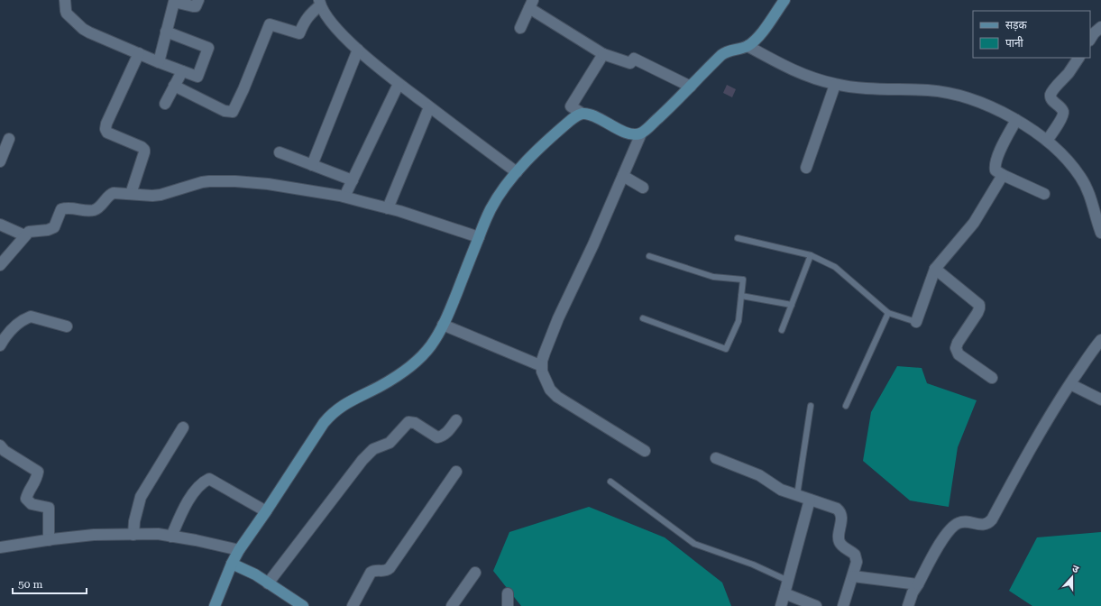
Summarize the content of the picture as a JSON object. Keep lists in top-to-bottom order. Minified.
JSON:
{"legend":["सड़क","पानी"],"scale_bar":"50 m","north":"top"}
